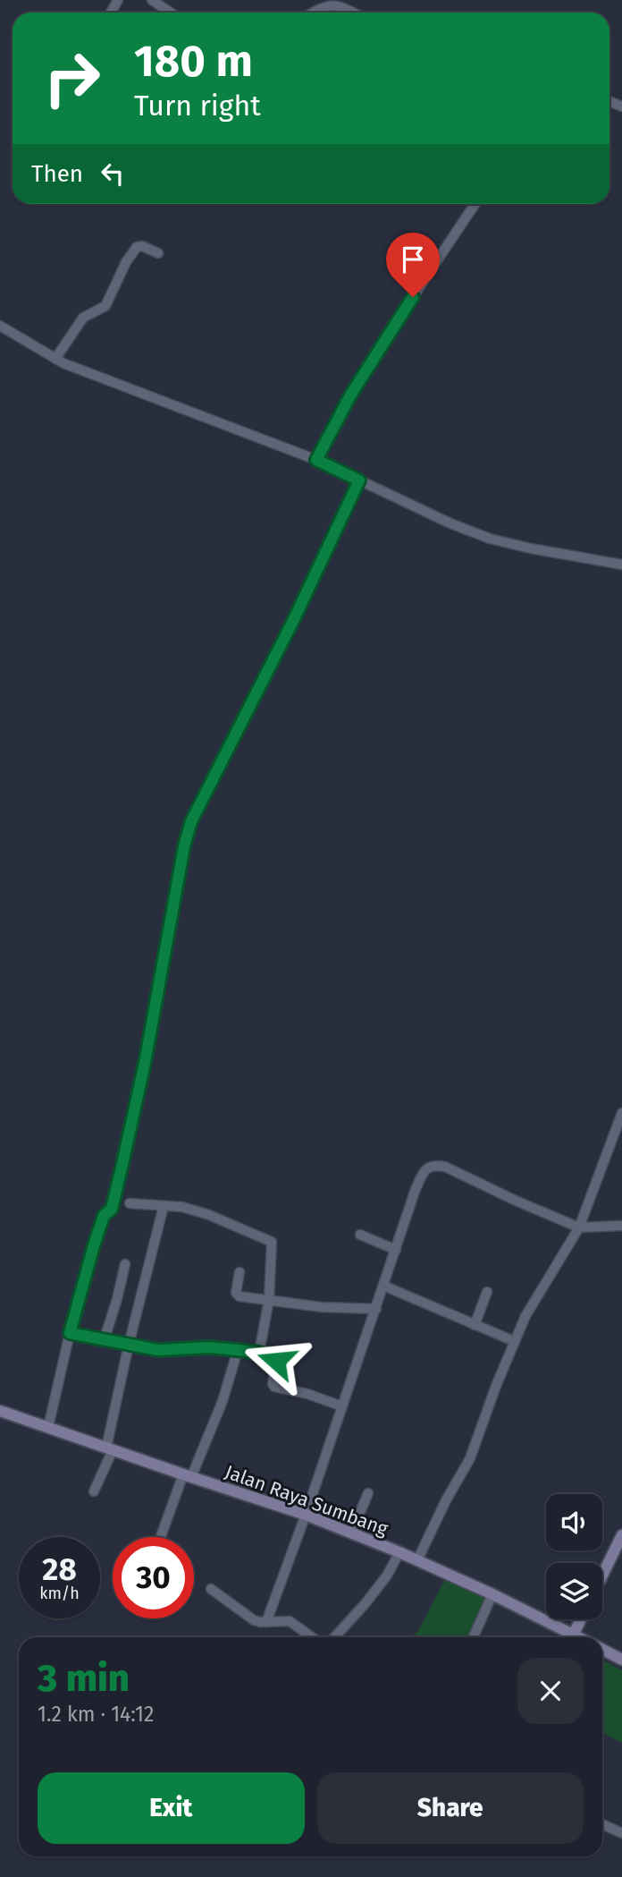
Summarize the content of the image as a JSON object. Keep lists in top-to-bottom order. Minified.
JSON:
{"streets":{"street":["Jalan Raya Sumbang"]},"page":{"turn":["180 m","Turn right"],"then":"Then","speed":"28 km/h","limit":"30","heading":["3 min","1.2 km · 14:12"],"buttons":["Exit","Share"]}}
